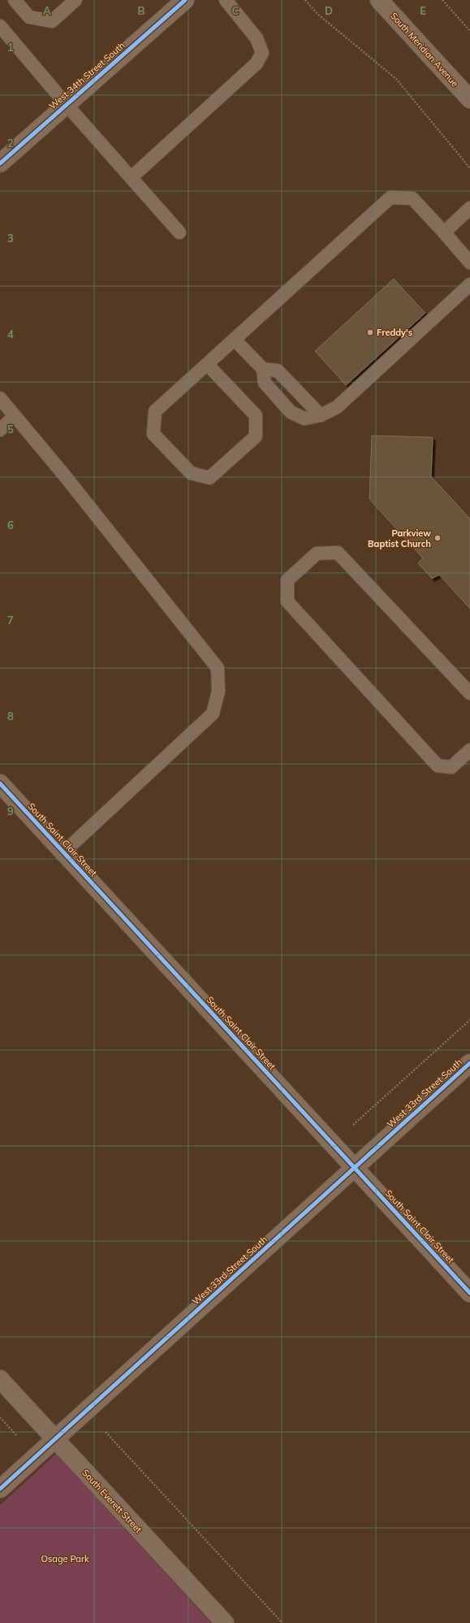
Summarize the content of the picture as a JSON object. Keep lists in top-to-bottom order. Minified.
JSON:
{"streets":{"street":["South Meridian Avenue","West 34th Street South","South Saint Clair Street","West 33rd Street South","South Everett Street"]},"crossings":[["South Saint Clair Street","West 33rd Street South"],["West 33rd Street South","South Everett Street"]],"parks":["Osage Park"],"places":["Freddy's","Parkview Baptist Church"],"grid":{"columns":["A","B","C","D","E"],"rows":["1","2","3","4","5","6","7","8","9"]}}
